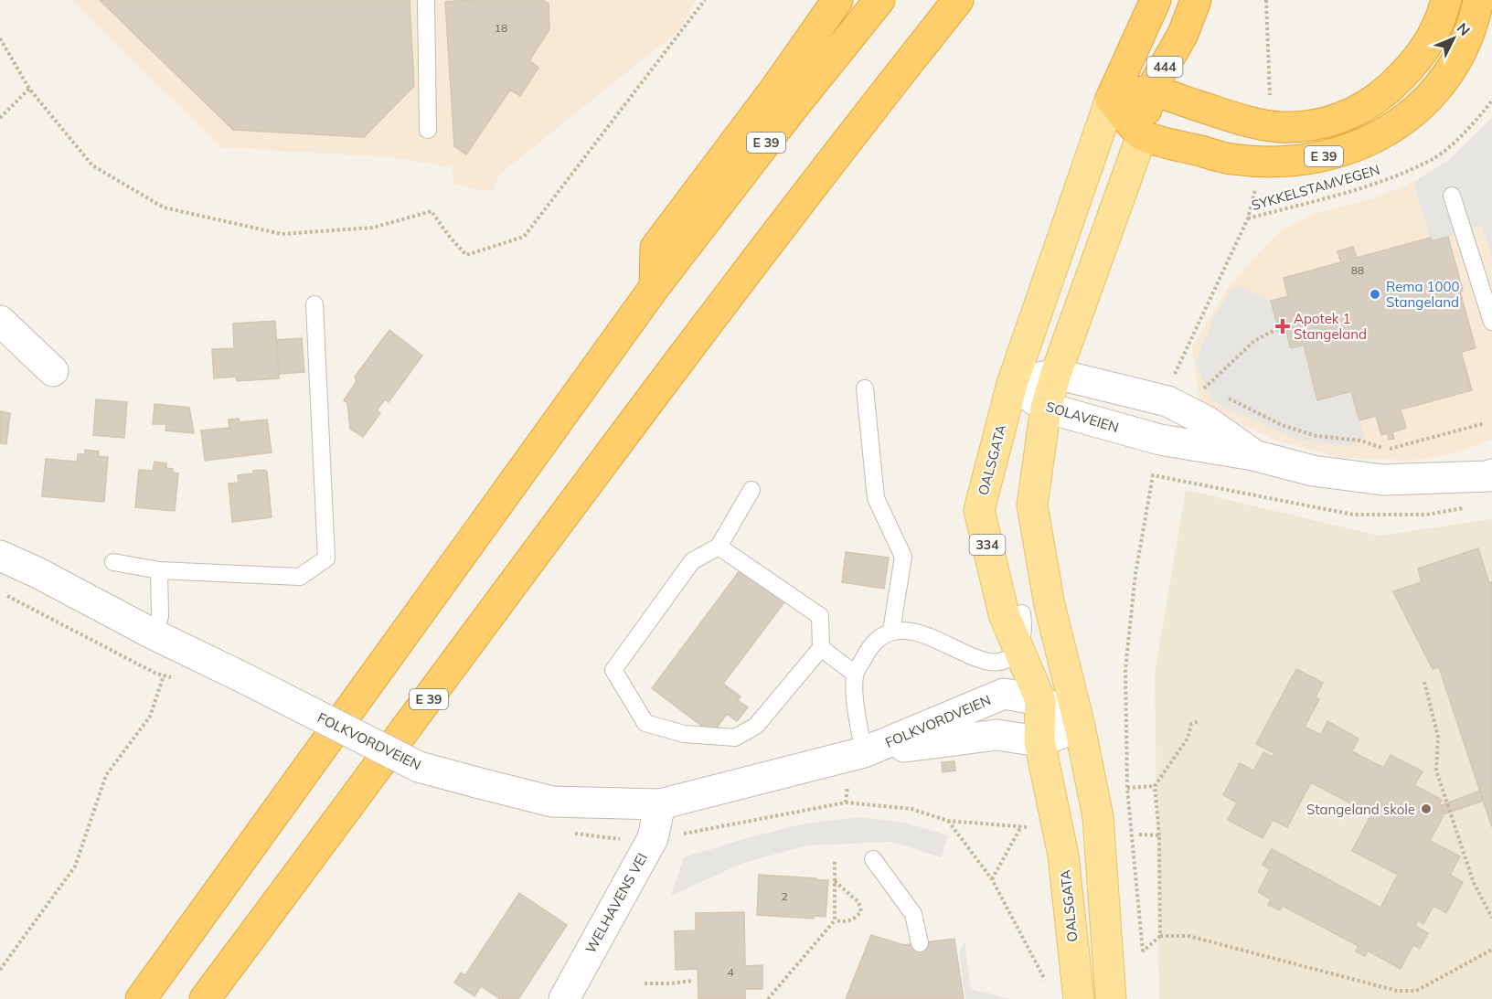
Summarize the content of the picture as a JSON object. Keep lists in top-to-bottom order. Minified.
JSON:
{"streets":{"highway":["444","E 39","OALSGATA"],"main road":["334"],"street":["SOLAVEIEN","FOLKVORDVEIEN","WELHAVENS VEI"],"path":["SYKKELSTAMVEGEN"]},"crossings":[["444","E 39"],["E 39","OALSGATA"],["SOLAVEIEN","OALSGATA"],["OALSGATA","FOLKVORDVEIEN"],["FOLKVORDVEIEN","WELHAVENS VEI"]],"places":{"other":["Rema 1000 Stangeland","Stangeland skole"],"health":["Apotek 1 Stangeland"]},"house_numbers":["18","88","2","4"],"north":"top right"}
